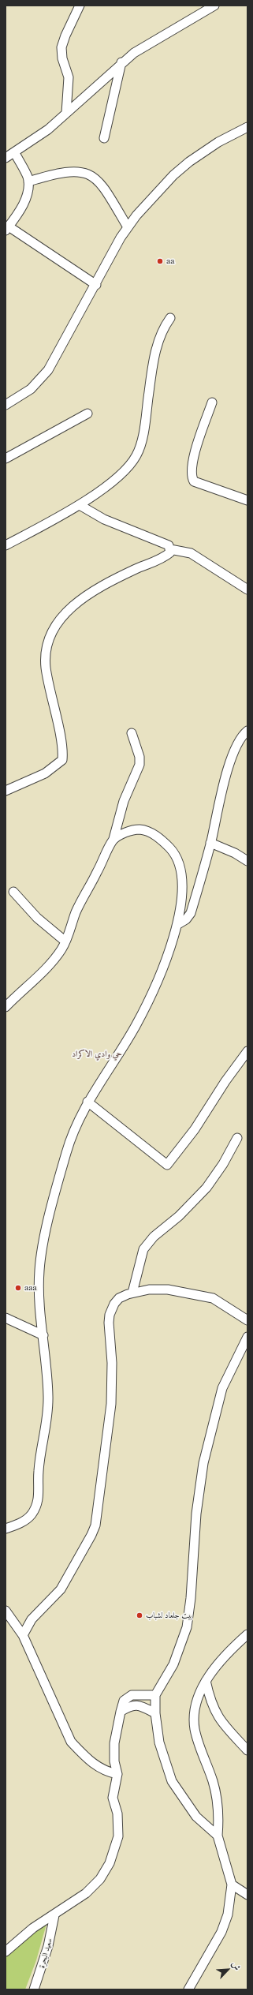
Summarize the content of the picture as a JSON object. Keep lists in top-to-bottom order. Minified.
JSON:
{"streets":{"street":["سعيد البحرة"]},"districts":["حي وادي الاكراد"],"places":["aa","aaa","بيت جلعاد لشباب"],"north":"top right"}
